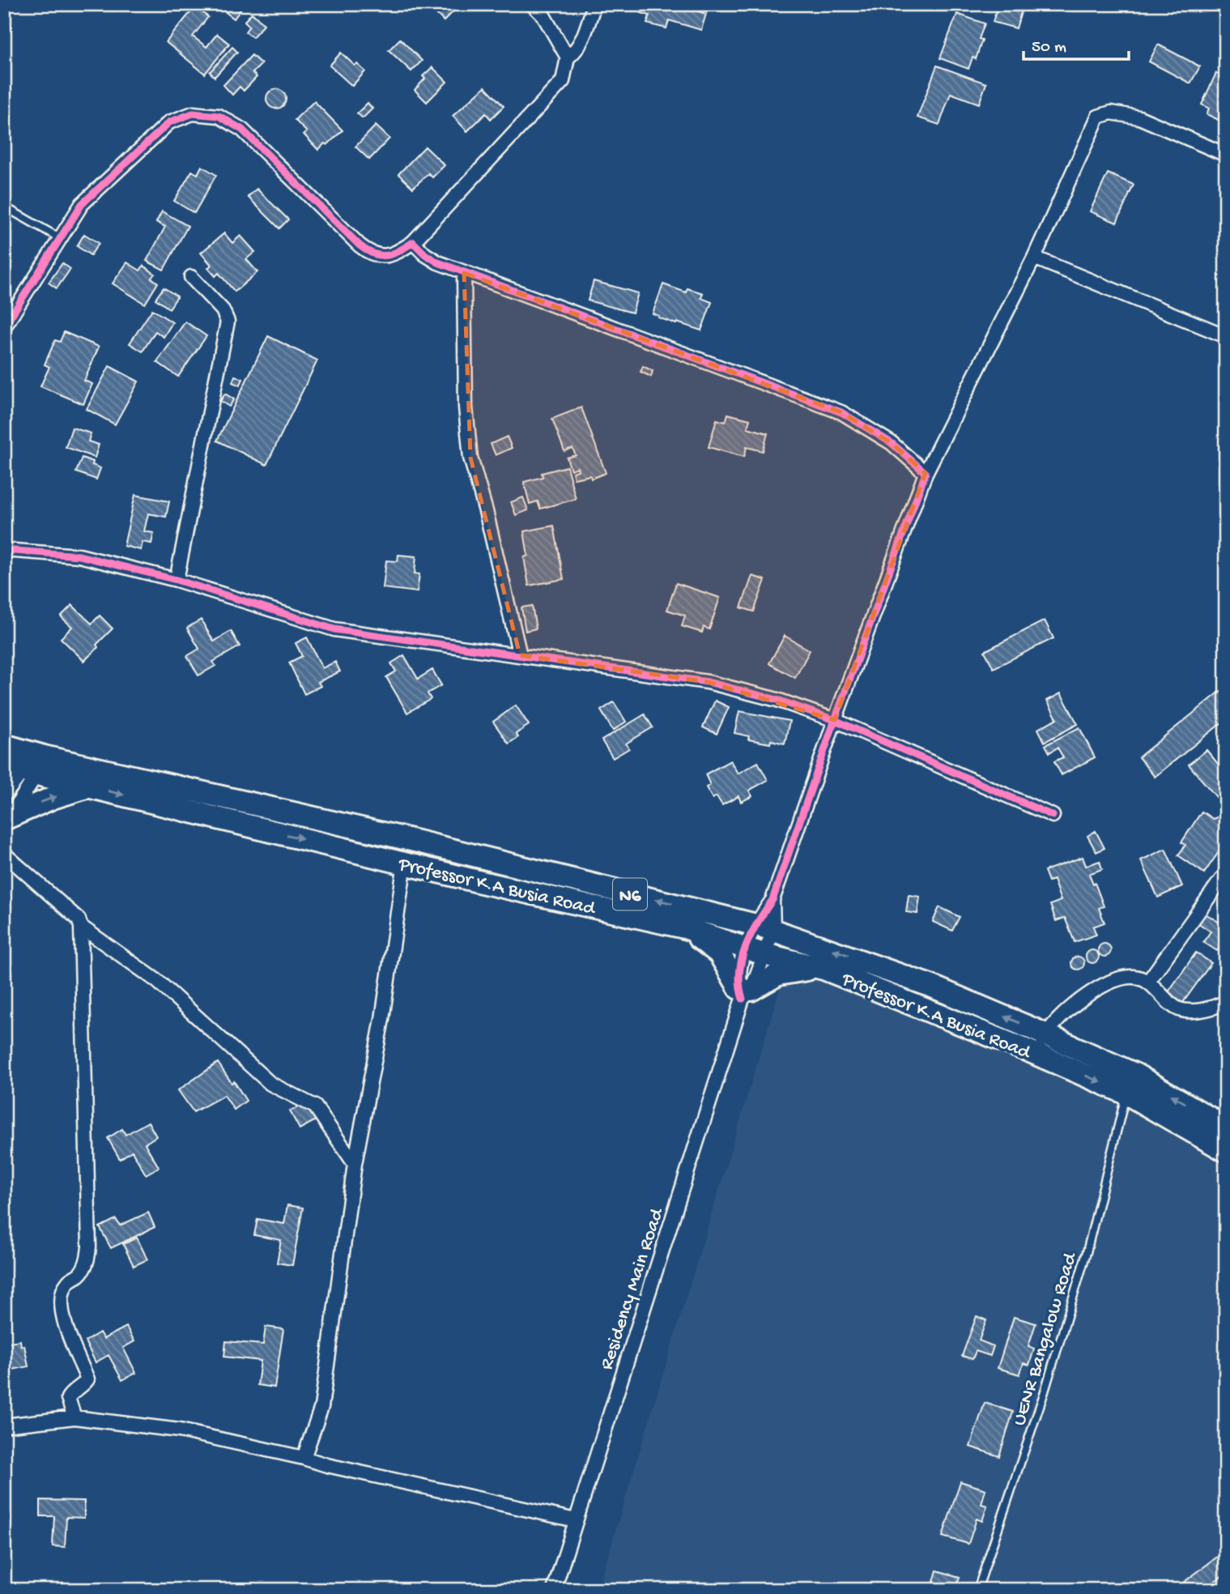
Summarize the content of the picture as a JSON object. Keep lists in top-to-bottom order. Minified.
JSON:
{"streets":{"main road":["Professor K.A Busia Road","N6"],"street":["Residency Main Road"],"lane":["UENR Bangalow Road"]},"crossings":[["Professor K.A Busia Road","UENR Bangalow Road"]],"scale_bar":"50 m"}
